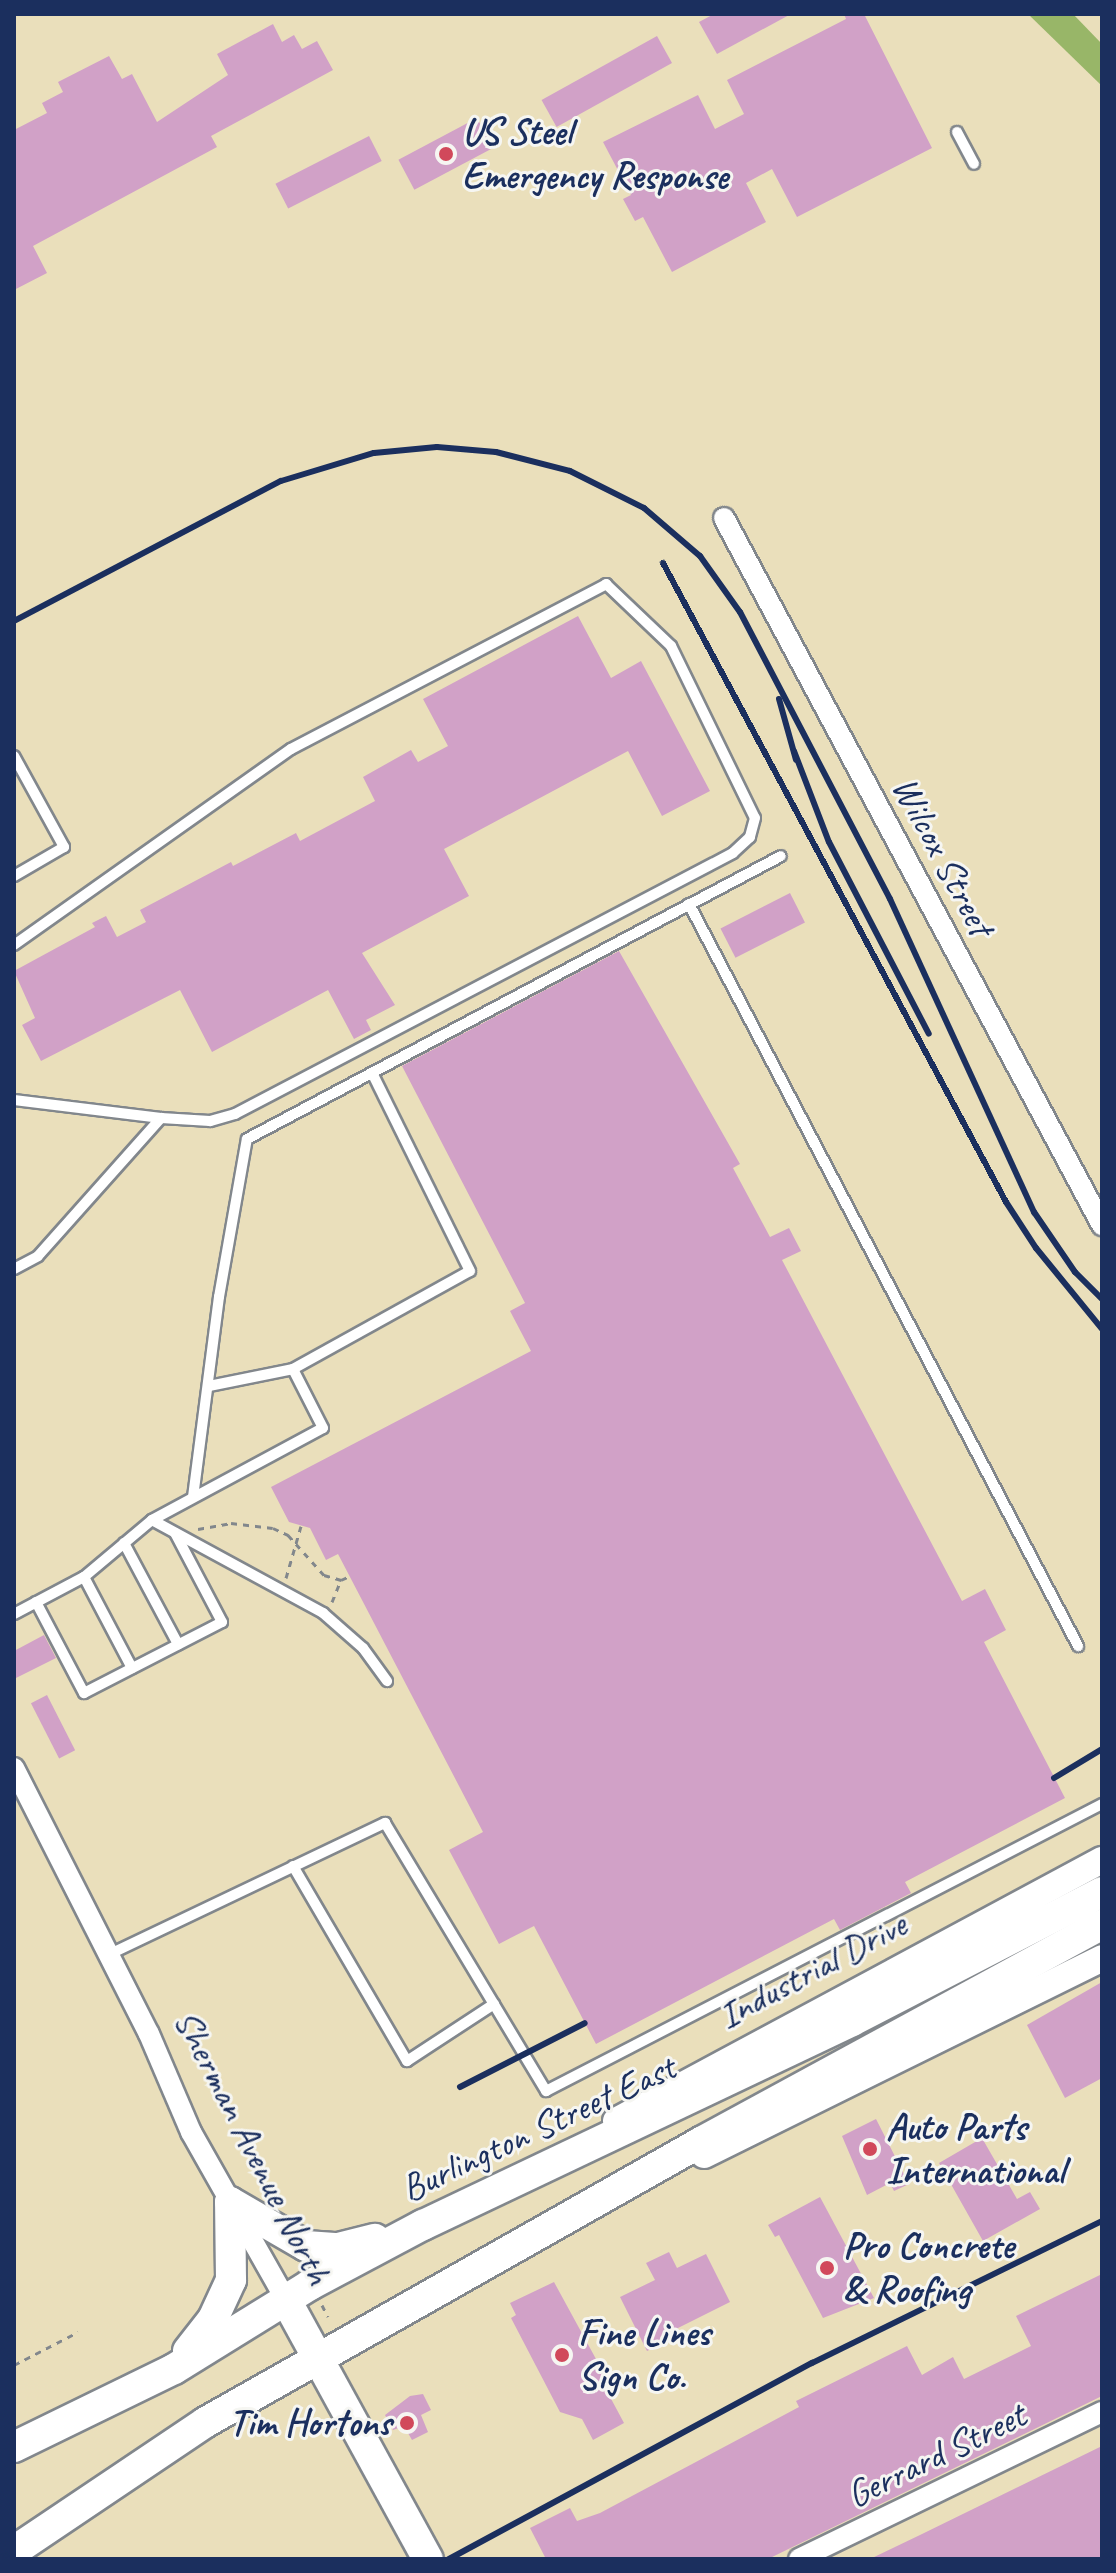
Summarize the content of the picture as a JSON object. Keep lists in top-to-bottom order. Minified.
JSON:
{"streets":{"main road":["Burlington Street East","Sherman Avenue North"],"street":["Wilcox Street","Industrial Drive","Gerrard Street"]},"crossings":[["Industrial Drive","Burlington Street East"],["Burlington Street East","Sherman Avenue North"]],"places":["US Steel Emergency Response","Auto Parts International","Pro Concrete & Roofing","Fine Lines Sign Co.","Tim Hortons"]}
